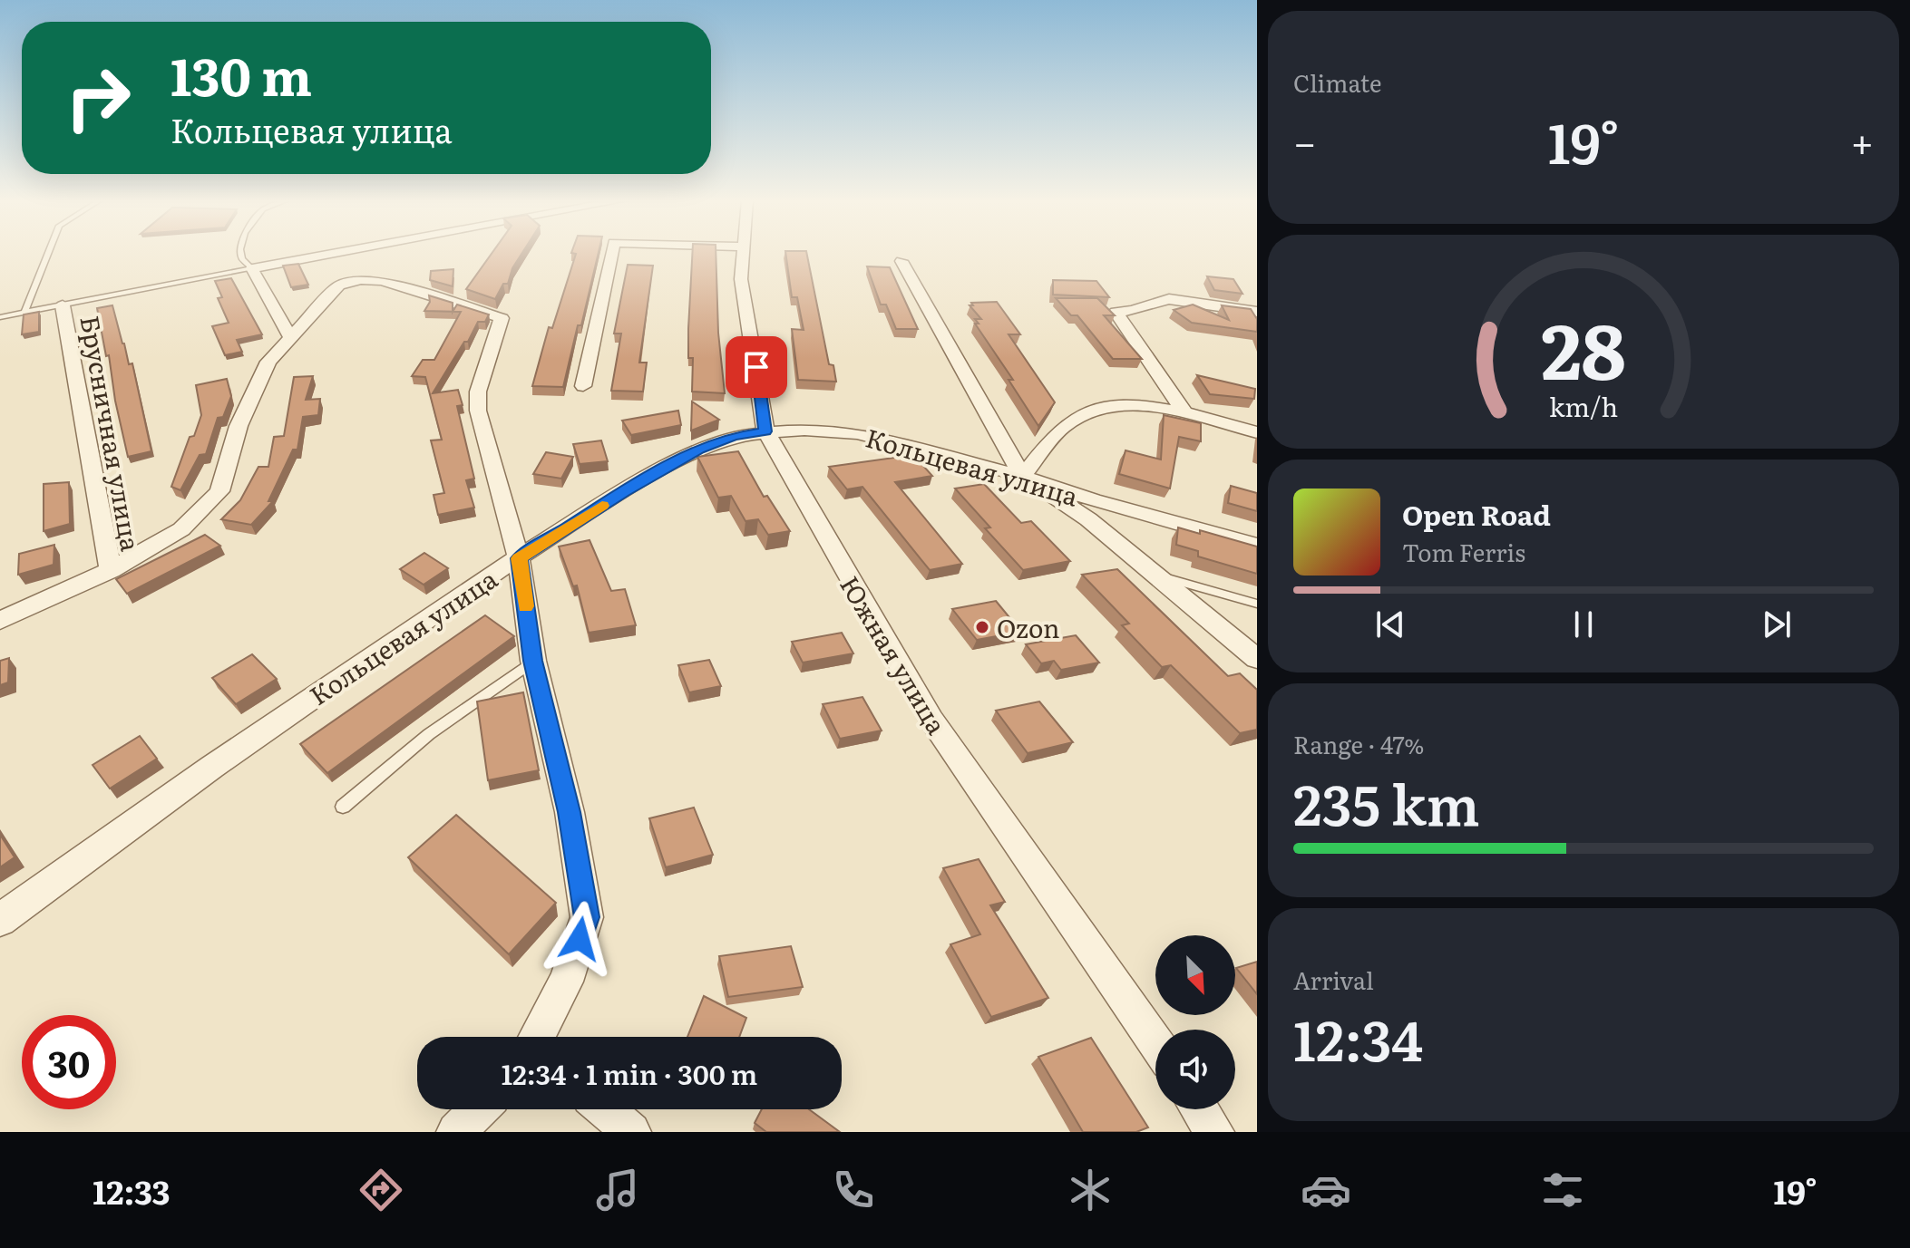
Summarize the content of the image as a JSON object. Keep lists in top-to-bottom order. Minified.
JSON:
{"streets":{"street":["Брусничная улица","Кольцевая улица","Южная улица"]},"crossings":[["Кольцевая улица","Южная улица"]],"places":["Ozon"],"north":"bottom right","page":{"tile":["Climate",["Range · 47%","235 km"],["Arrival","12:34"]],"turn":["130 m","Кольцевая улица"],"heat":["−","19°","+"],"song":["Open Road","Tom Ferris"],"limit":"30","trip":"12:34 · 1 min · 300 m","tabs":["12:33","19°"],"gauge":["28","km/h"]}}
